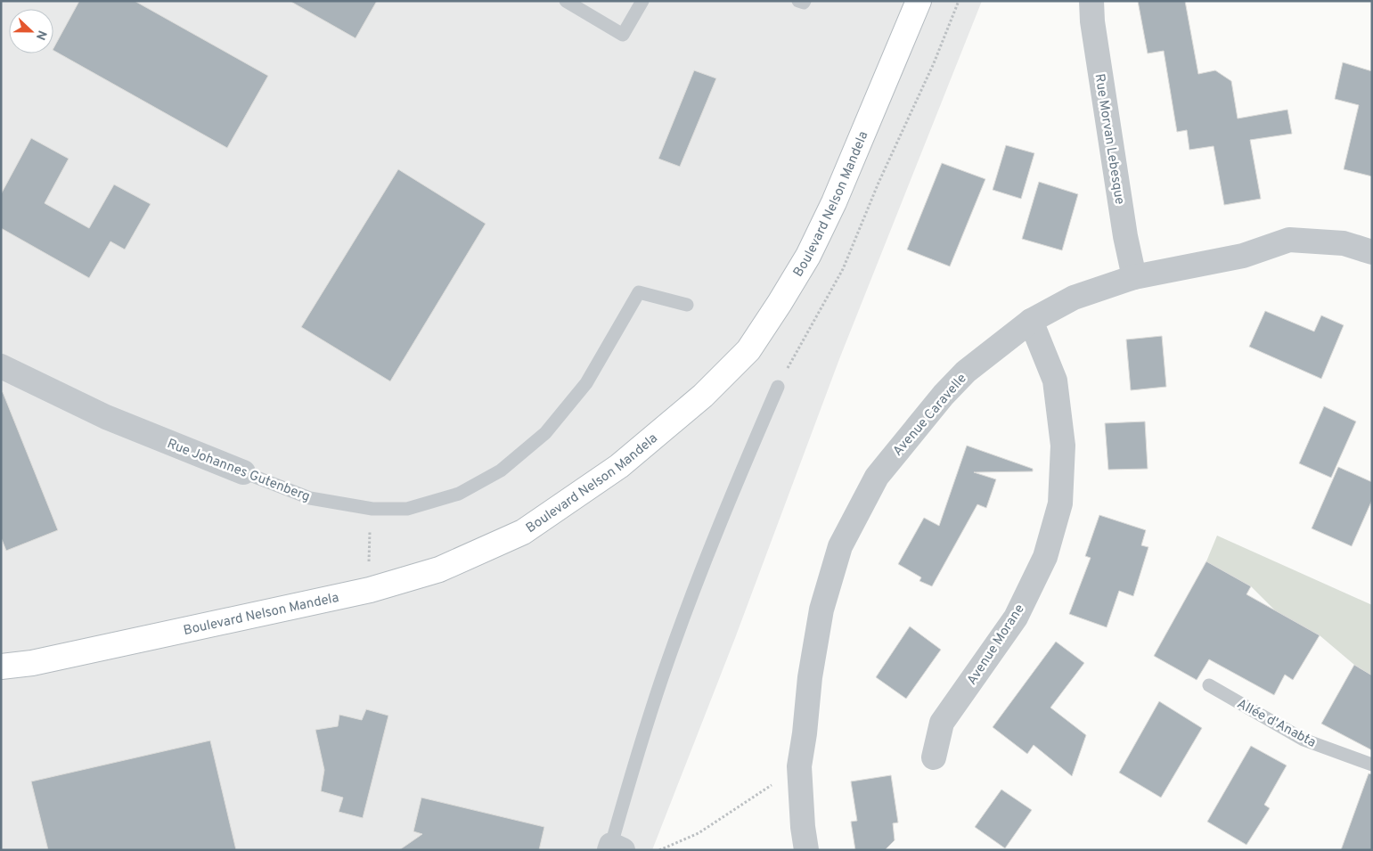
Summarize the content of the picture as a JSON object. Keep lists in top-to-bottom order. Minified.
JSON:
{"streets":{"street":["Rue Morvan Lebesque","Boulevard Nelson Mandela","Avenue Caravelle","Rue Johannes Gutenberg","Avenue Morane"],"lane":["Allée d'Anabta"]},"crossings":[["Rue Morvan Lebesque","Avenue Caravelle"],["Avenue Caravelle","Avenue Morane"]],"north":"right"}
